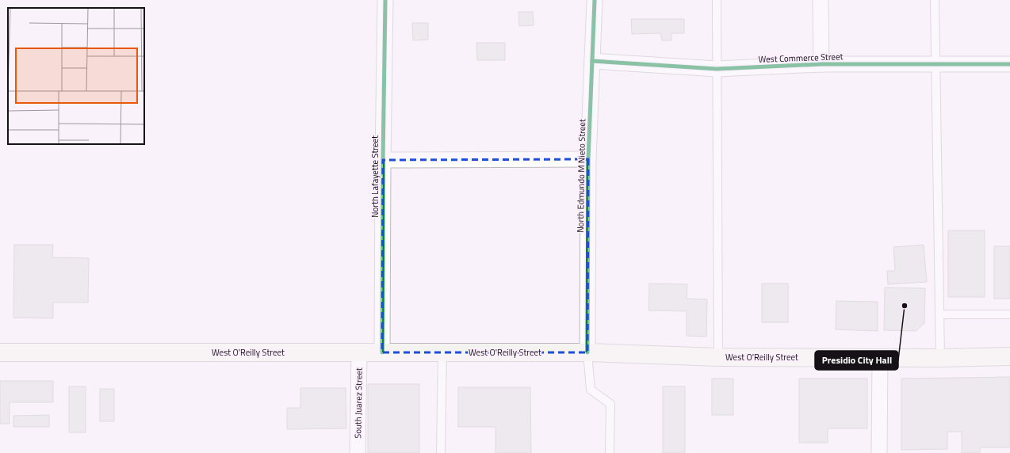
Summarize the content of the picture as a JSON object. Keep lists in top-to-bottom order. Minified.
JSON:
{"streets":{"main road":["West O'Reilly Street"],"street":["West Commerce Street","North Edmundo M Nieto Street","North Lafayette Street","South Juarez Street"]},"crossings":[["West Commerce Street","North Edmundo M Nieto Street"],["North Edmundo M Nieto Street","West O'Reilly Street"],["North Lafayette Street","West O'Reilly Street"],["West O'Reilly Street","South Juarez Street"]],"places":["Presidio City Hall"]}
